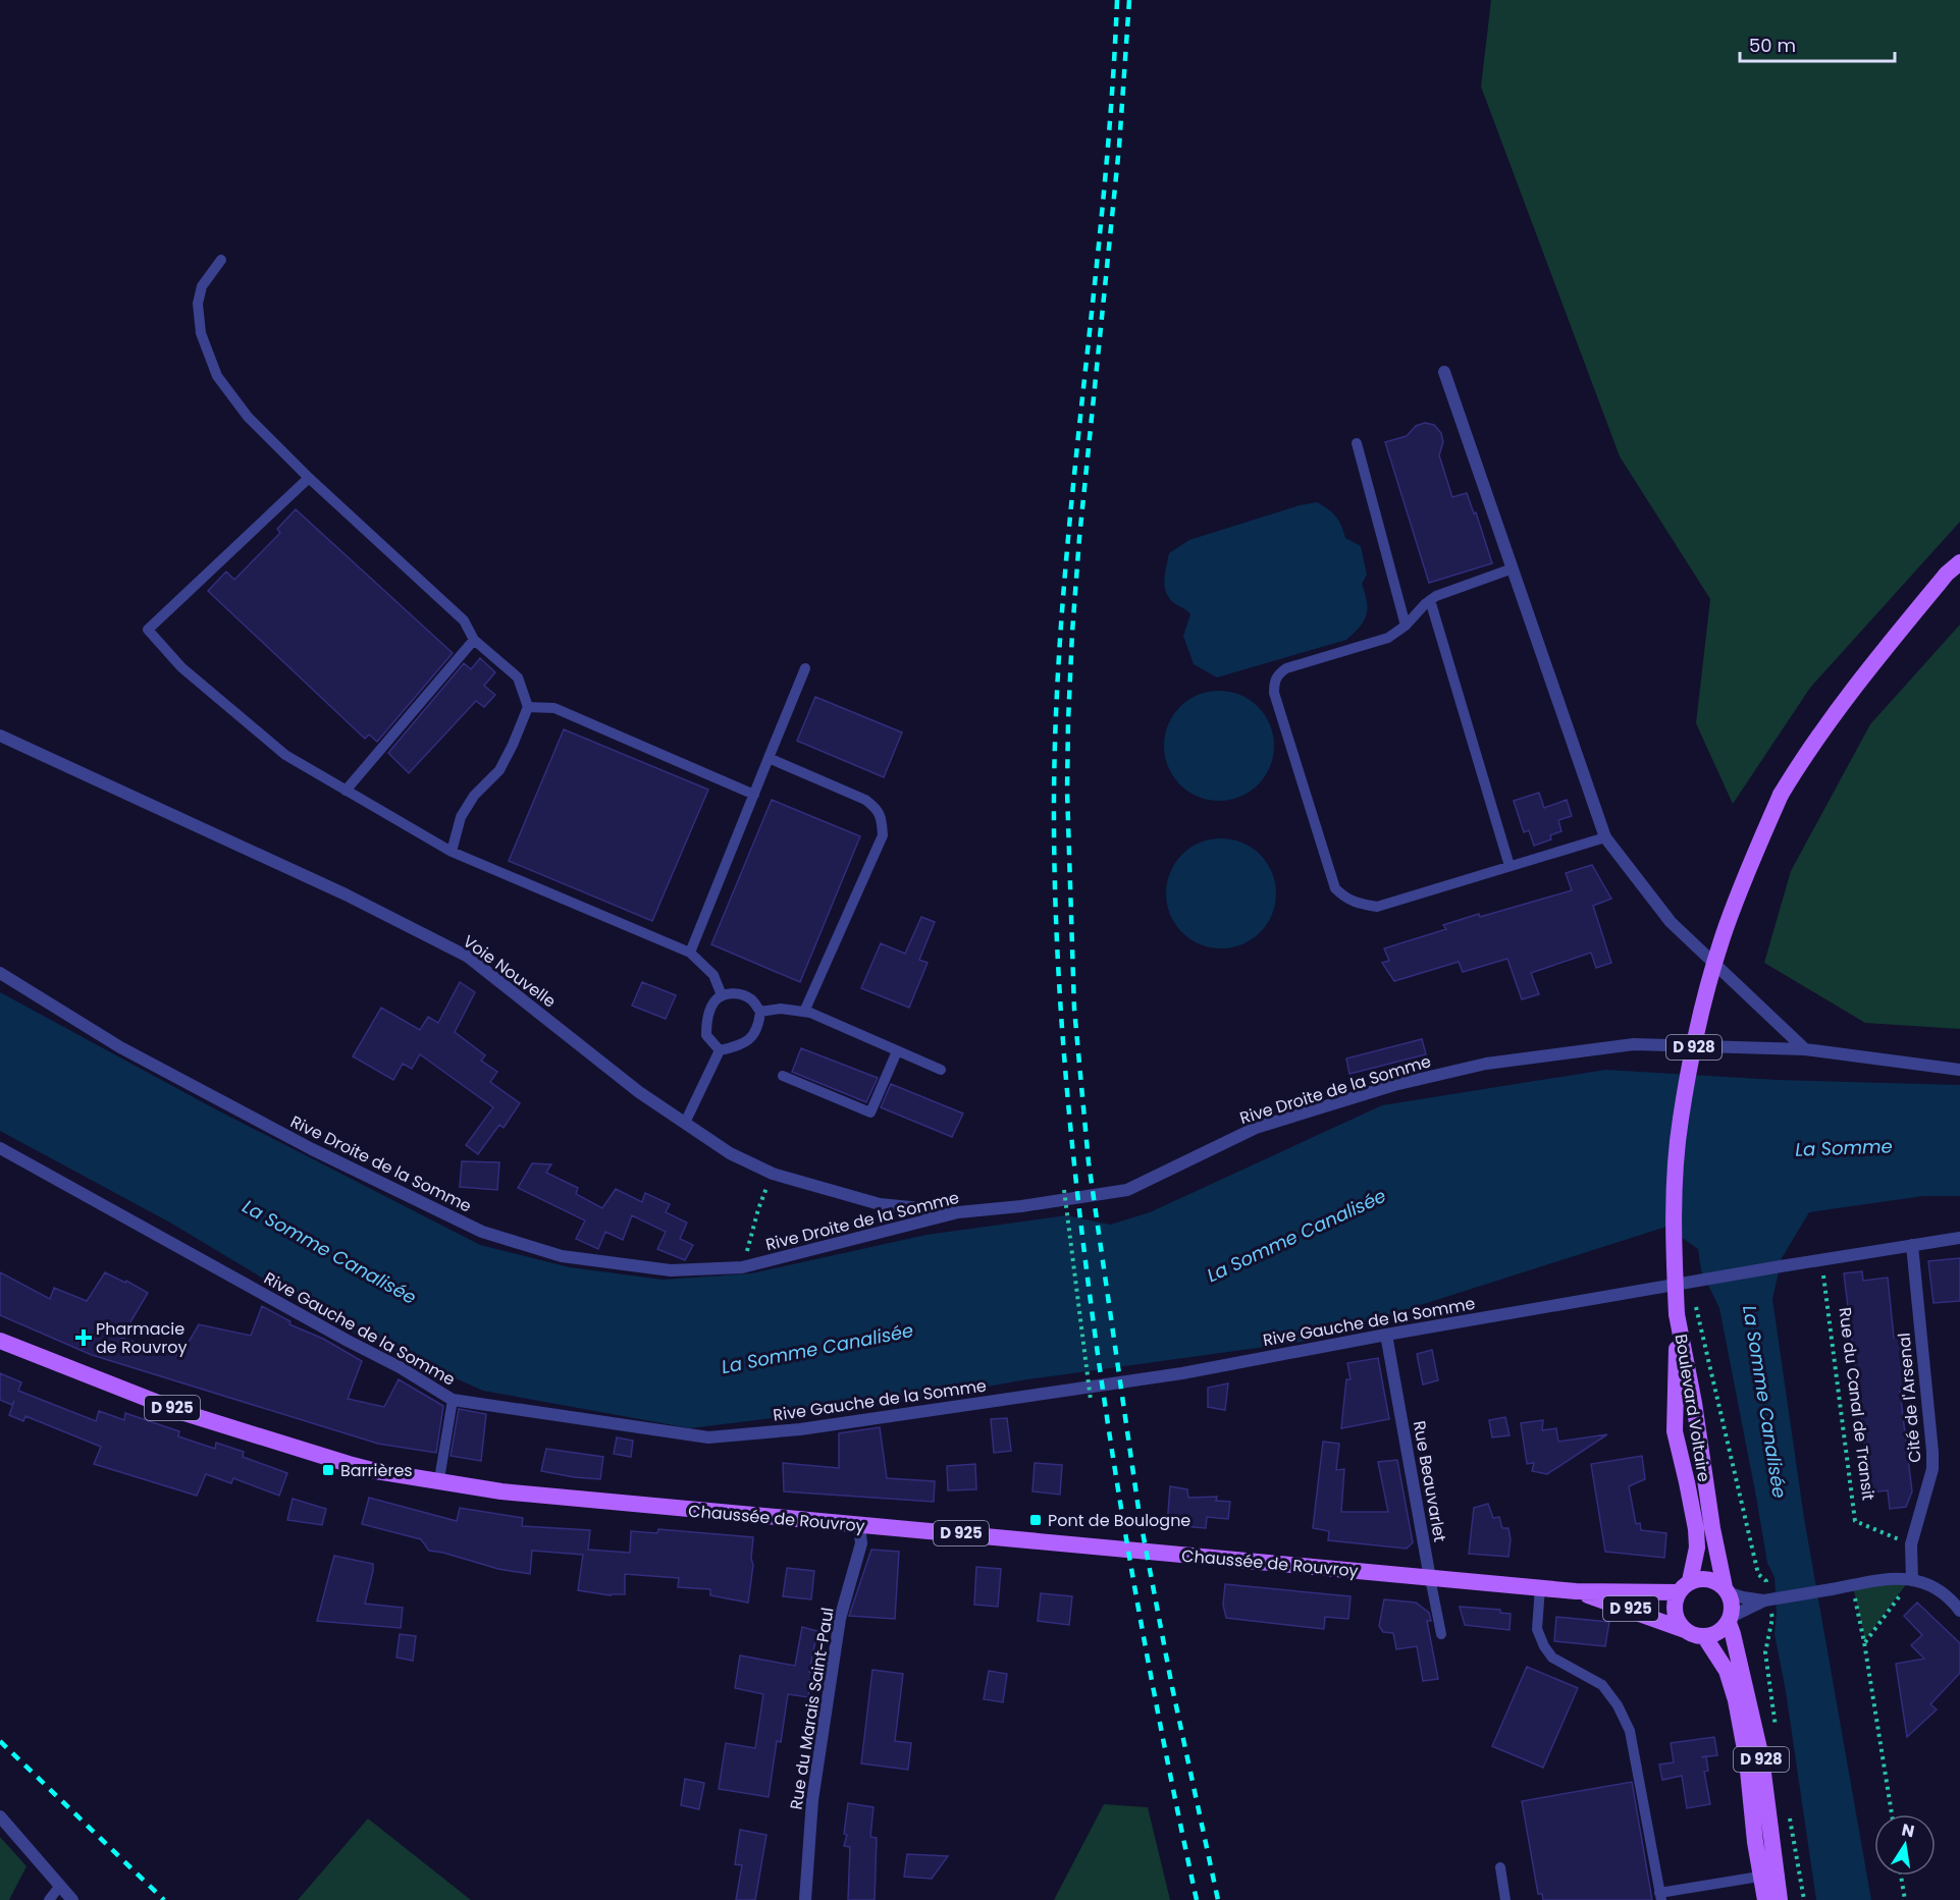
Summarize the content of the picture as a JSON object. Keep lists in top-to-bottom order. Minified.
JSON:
{"streets":{"main road":["D 928","D 925","Boulevard Voltaire","Chaussée de Rouvroy"],"street":["Voie Nouvelle","Rive Droite de la Somme","Rive Gauche de la Somme","Cité de l'Arsenal","Rue Beauvarlet","Rue du Marais Saint-Paul"],"path":["Rue du Canal de Transit"]},"crossings":[["Voie Nouvelle","Rive Droite de la Somme"],["D 928","Boulevard Voltaire"],["D 928","Chaussée de Rouvroy"],["Rive Gauche de la Somme","Cité de l'Arsenal"],["Rive Gauche de la Somme","Rue du Canal de Transit"],["Rive Gauche de la Somme","Rue Beauvarlet"],["Cité de l'Arsenal","Rue du Canal de Transit"],["Boulevard Voltaire","Chaussée de Rouvroy"],["Rue Beauvarlet","Chaussée de Rouvroy"],["Chaussée de Rouvroy","Rue du Marais Saint-Paul"]],"water":["La Somme","La Somme Canalisée"],"places":{"health":["Pharmacie de Rouvroy"],"transit":["Barrières","Pont de Boulogne"]},"scale_bar":"50 m","north":"top"}
